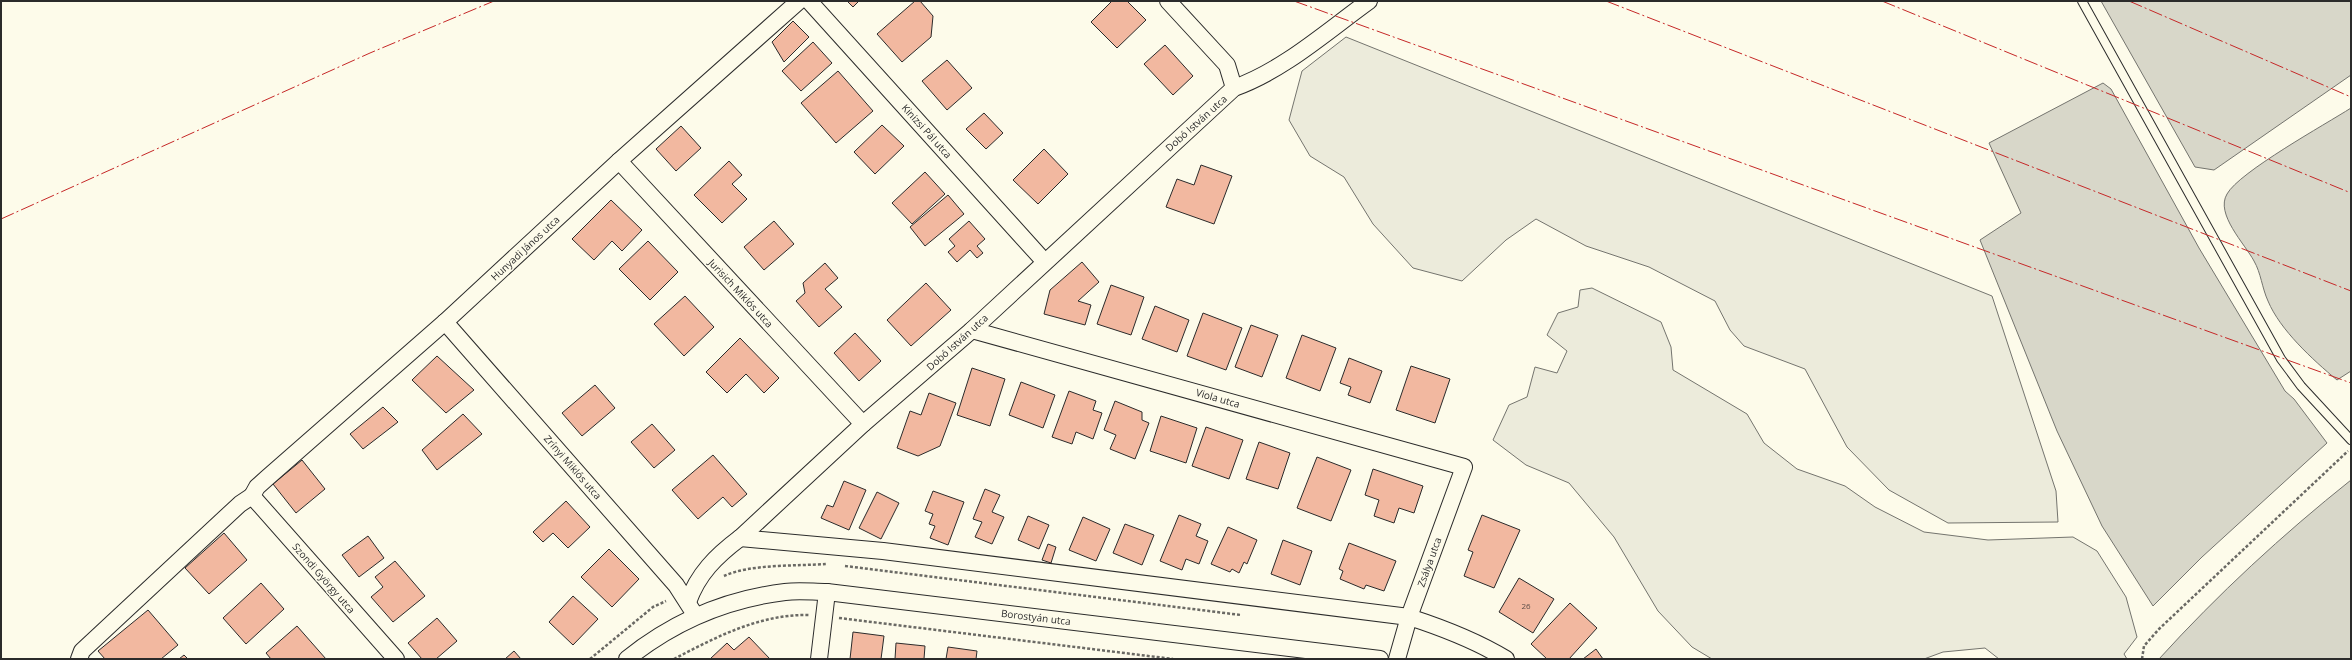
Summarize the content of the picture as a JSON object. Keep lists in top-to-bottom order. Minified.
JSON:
{"streets":{"street":["Dobó István utca","Kinizsi Pál utca","Hunyadi János utca","Jurisich Miklós utca","Viola utca","Zrínyi Miklós utca","Zsálya utca","Szondi György utca","Borostyán utca"]},"crossings":[["Dobó István utca","Kinizsi Pál utca"],["Dobó István utca","Jurisich Miklós utca"],["Dobó István utca","Viola utca"],["Dobó István utca","Zrínyi Miklós utca"],["Hunyadi János utca","Jurisich Miklós utca"],["Hunyadi János utca","Zrínyi Miklós utca"],["Hunyadi János utca","Szondi György utca"],["Viola utca","Zsálya utca"],["Zrínyi Miklós utca","Borostyán utca"]],"house_numbers":["26"]}
